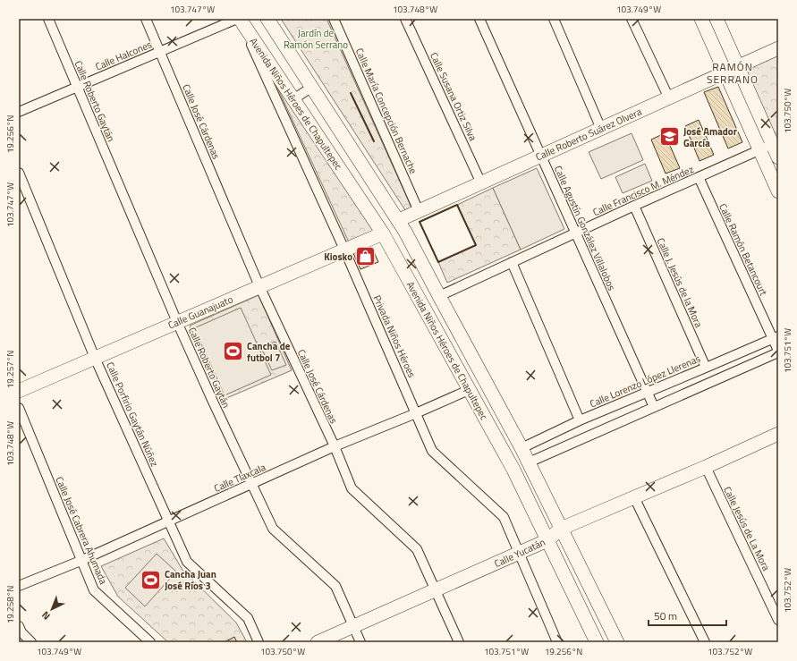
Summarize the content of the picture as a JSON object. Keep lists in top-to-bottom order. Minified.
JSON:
{"streets":{"street":["Calle Halcones","Calle Susana Ortiz Silva","Calle Roberto Gaytán","Avenida Niños Héroes de Chapultepec","Calle María Concepción Bernache","Calle José Cárdenas","Calle Roberto Suárez Olvera","Calle Francisco M. Méndez","Calle Agustín González Villalobos","Calle Ramón Betancourt","Calle J. Jesús de la Mora","Calle Guanajuato","Privada Niños Héroes","Calle Lorenzo López Llerenas","Calle Porfirio Gaytán Núñez","Calle Tlaxcala","Calle Jesús de La Mora","Calle José Cabrera Ahumada","Calle Yucatán"]},"crossings":[["Calle Halcones","Calle Roberto Gaytán"],["Calle Halcones","Avenida Niños Héroes de Chapultepec"],["Calle Halcones","Calle José Cárdenas"],["Calle Halcones","Privada Niños Héroes"],["Calle Susana Ortiz Silva","Calle Roberto Suárez Olvera"],["Calle Roberto Gaytán","Calle Guanajuato"],["Calle Roberto Gaytán","Calle Tlaxcala"],["Calle Roberto Gaytán","Calle Yucatán"],["Avenida Niños Héroes de Chapultepec","Calle Roberto Suárez Olvera"],["Avenida Niños Héroes de Chapultepec","Calle Francisco M. Méndez"],["Avenida Niños Héroes de Chapultepec","Calle Guanajuato"],["Avenida Niños Héroes de Chapultepec","Privada Niños Héroes"],["Avenida Niños Héroes de Chapultepec","Calle Lorenzo López Llerenas"],["Avenida Niños Héroes de Chapultepec","Calle Tlaxcala"],["Avenida Niños Héroes de Chapultepec","Calle Yucatán"],["Calle María Concepción Bernache","Calle Roberto Suárez Olvera"],["Calle José Cárdenas","Calle Guanajuato"],["Calle José Cárdenas","Calle Tlaxcala"],["Calle José Cárdenas","Calle Yucatán"],["Calle Roberto Suárez Olvera","Calle Agustín González Villalobos"],["Calle Francisco M. Méndez","Calle Agustín González Villalobos"],["Calle Francisco M. Méndez","Calle Ramón Betancourt"],["Calle Francisco M. Méndez","Calle J. Jesús de la Mora"],["Calle Agustín González Villalobos","Calle Lorenzo López Llerenas"],["Calle Ramón Betancourt","Calle Lorenzo López Llerenas"],["Calle J. Jesús de la Mora","Calle Lorenzo López Llerenas"],["Calle Guanajuato","Privada Niños Héroes"],["Calle Guanajuato","Calle Porfirio Gaytán Núñez"],["Privada Niños Héroes","Calle Tlaxcala"],["Privada Niños Héroes","Calle Yucatán"],["Calle Porfirio Gaytán Núñez","Calle Tlaxcala"],["Calle Tlaxcala","Calle José Cabrera Ahumada"],["Calle Jesús de La Mora","Calle Yucatán"]],"districts":["RAMÓN SERRANO"],"parks":["Jardín de Ramón Serrano"],"places":{"school or university":["José Amador García"],"shop":["Kiosko"],"sports":["Cancha de futbol 7","Cancha Juan José Ríos 3"]},"scale_bar":"50 m","north":"bottom left","coordinates":["103.747°W","103.748°W","103.749°W","103.750°W","19.256°N","103.751°W","19.257°N","103.752°W","19.258°N"]}
